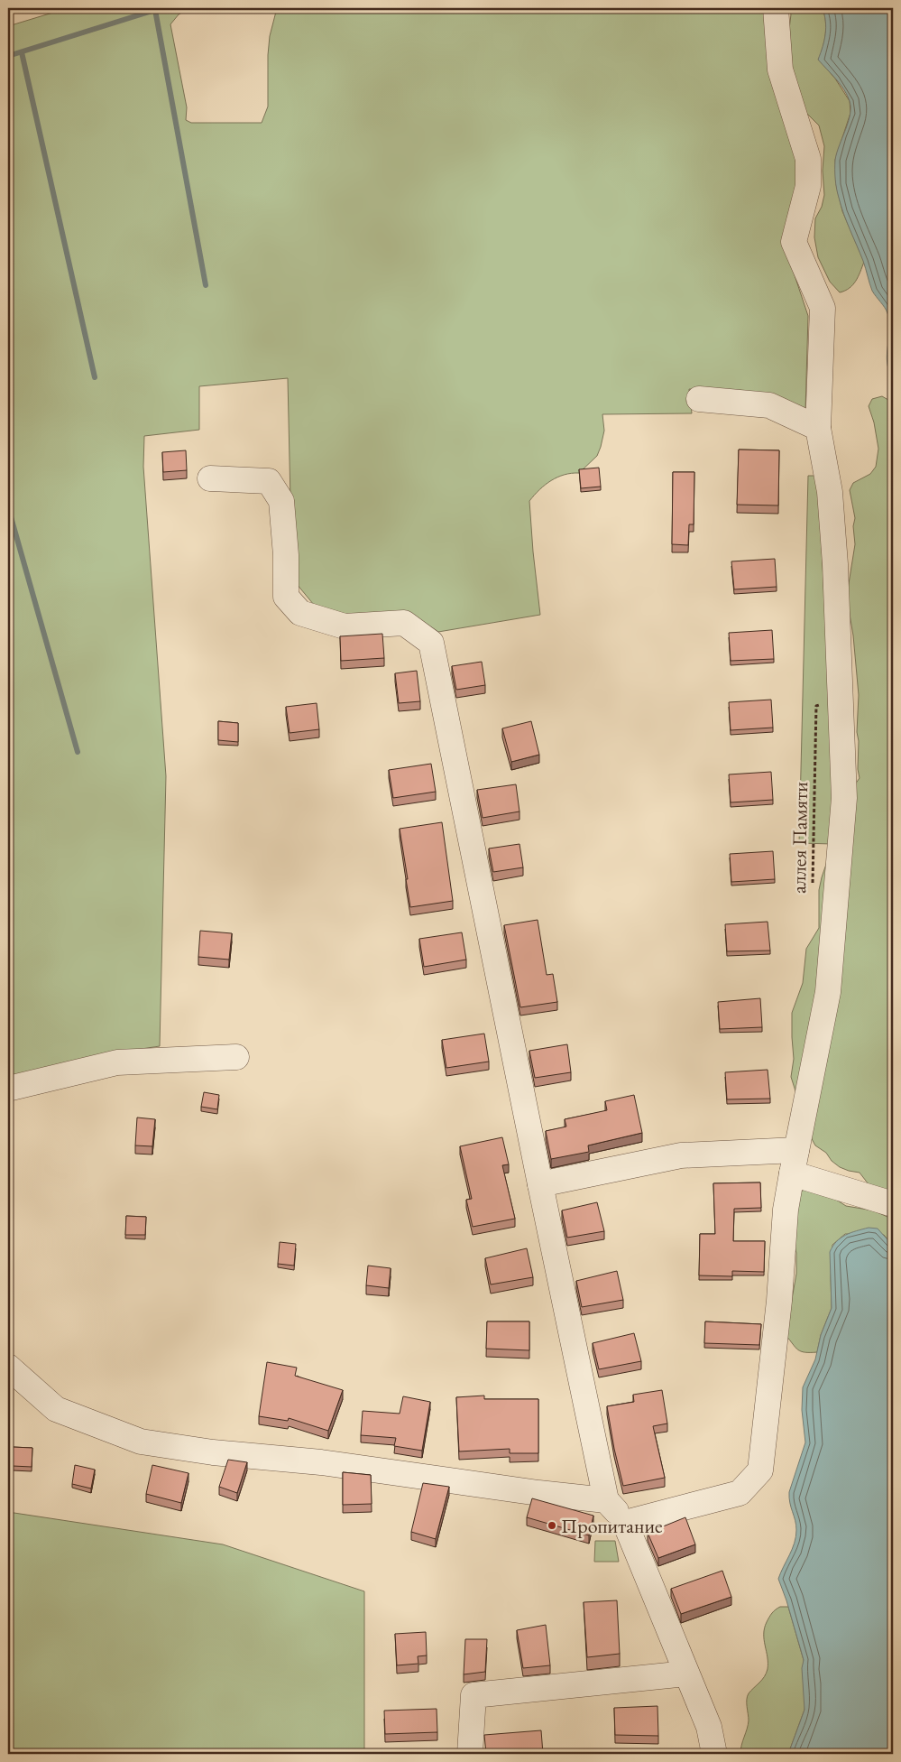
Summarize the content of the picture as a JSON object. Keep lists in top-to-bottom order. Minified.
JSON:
{"streets":{"path":["аллея Памяти"]},"places":["Пропитание"]}
